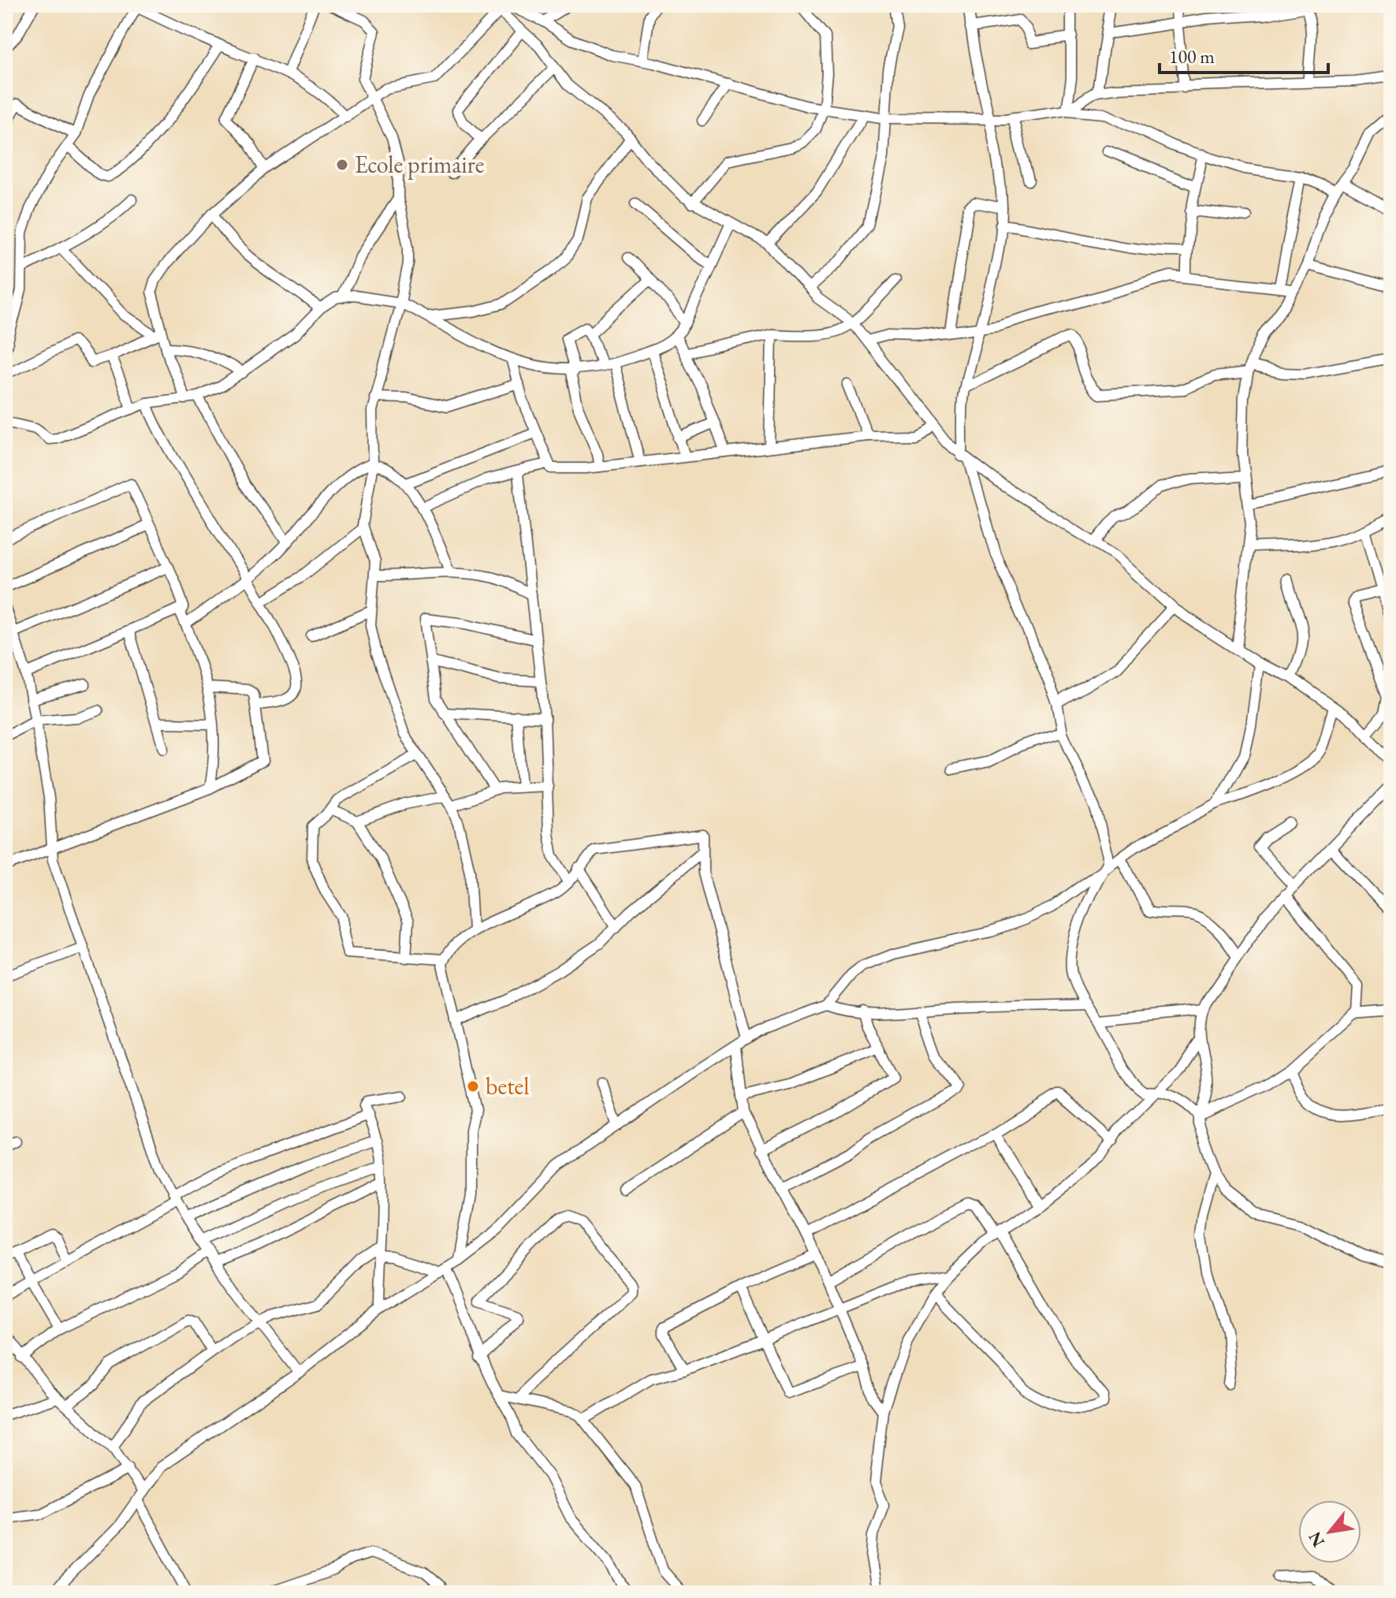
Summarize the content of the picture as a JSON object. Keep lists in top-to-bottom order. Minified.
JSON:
{"places":["Ecole primaire","betel"],"scale_bar":"100 m","north":"bottom left"}
